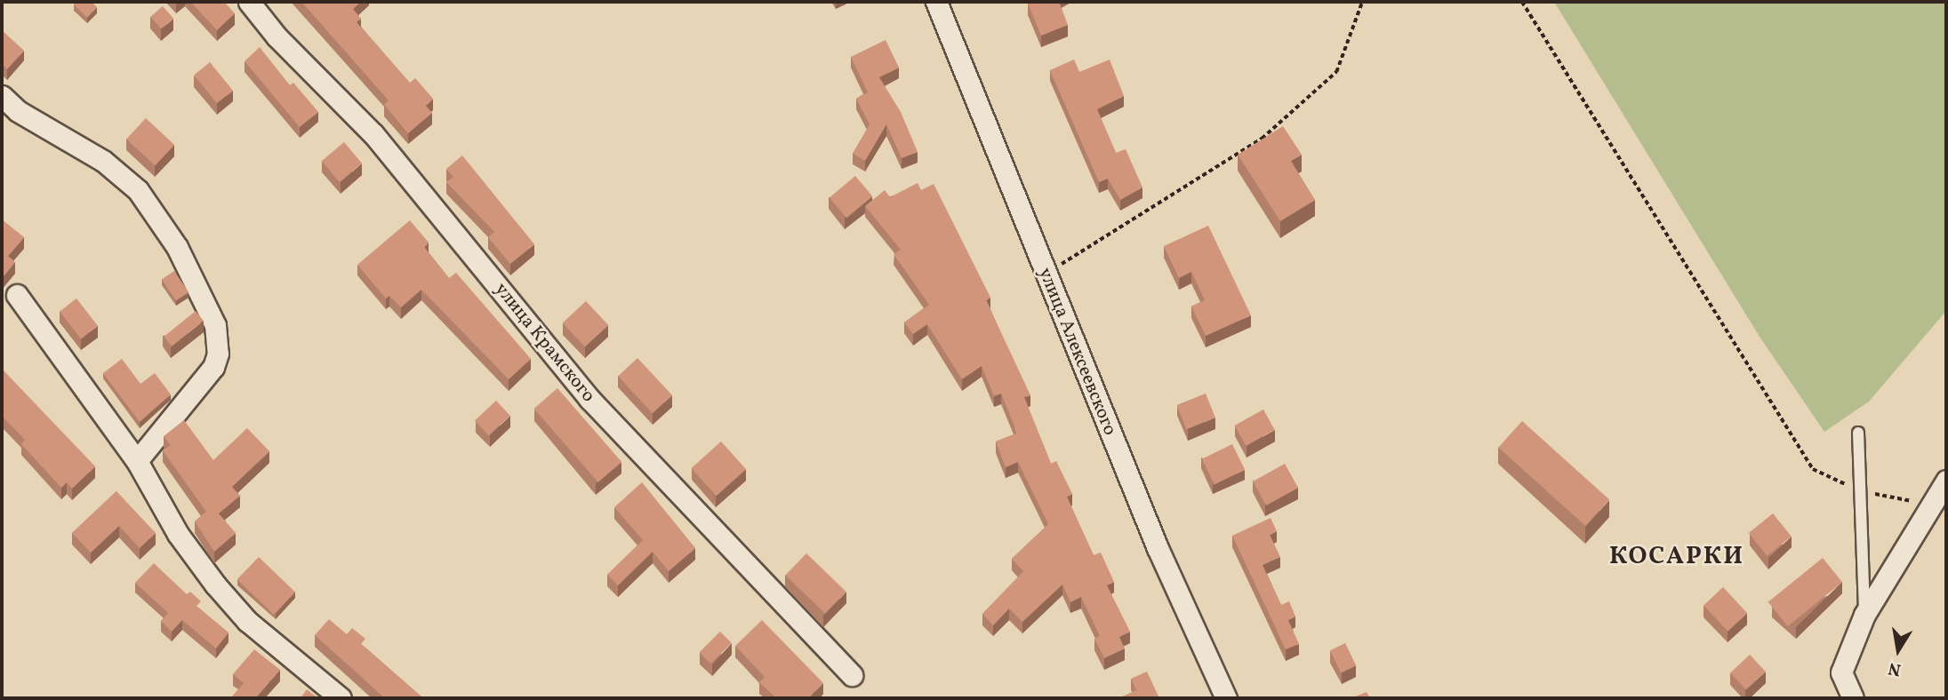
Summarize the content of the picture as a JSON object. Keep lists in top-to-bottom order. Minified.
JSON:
{"streets":{"street":["улица Крамского","улица Алексеевского"]},"districts":["КОСАРКИ"],"north":"bottom"}
